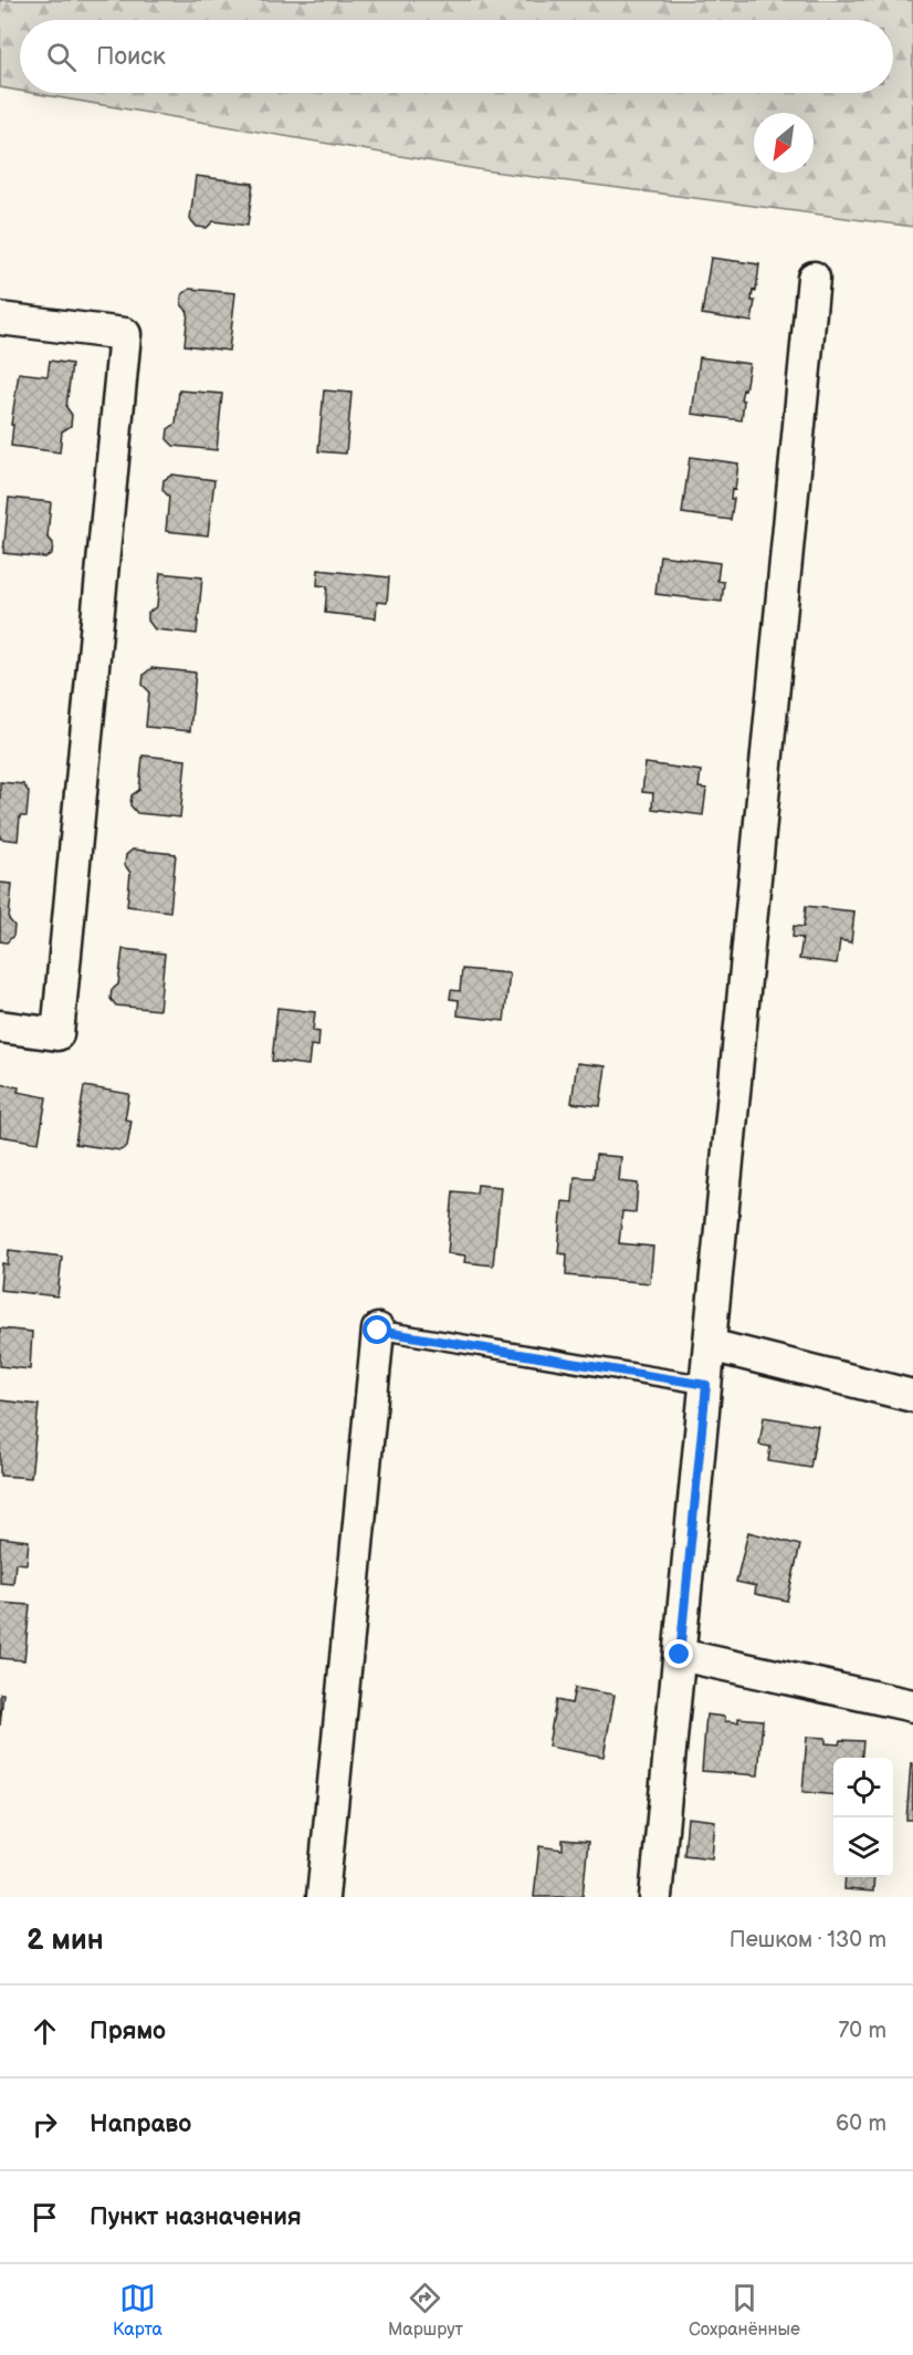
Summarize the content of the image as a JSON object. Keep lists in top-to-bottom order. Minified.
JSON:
{"north":"bottom left","page":{"search":"Поиск","heading":["2 мин","Пешком · 130 m"],"list":[["Прямо","70 m"],["Направо","60 m"],"Пункт назначения"],"nav":["Карта","Маршрут","Сохранённые"]}}
